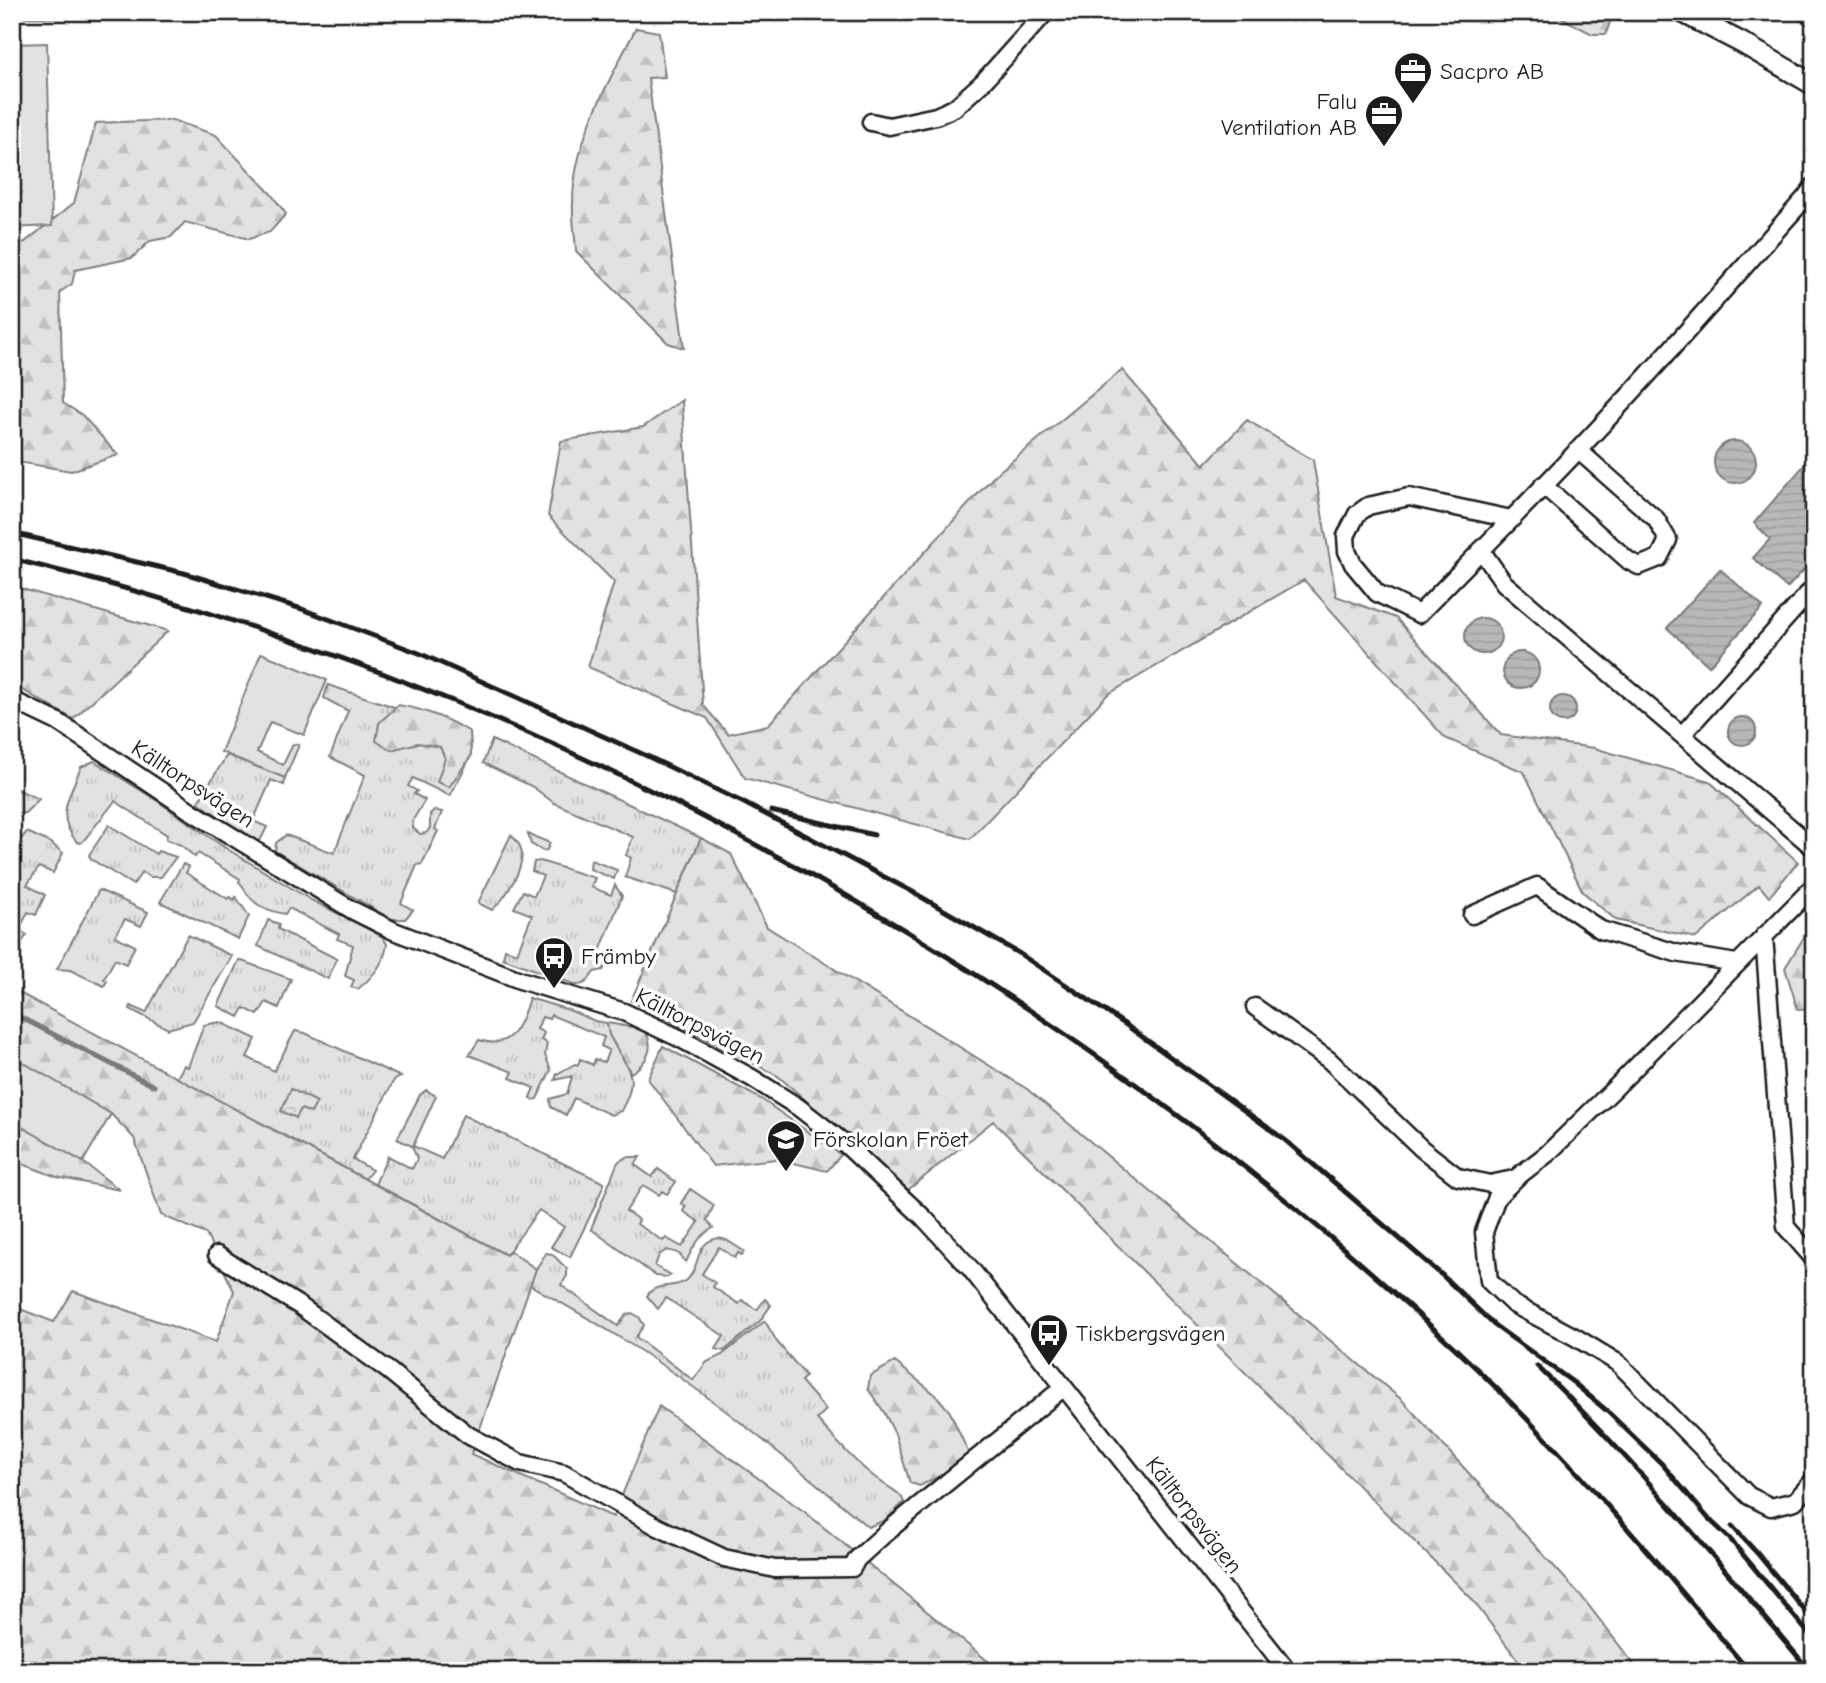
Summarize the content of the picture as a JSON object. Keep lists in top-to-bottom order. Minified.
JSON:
{"streets":{"street":["Källtorpsvägen"]},"places":{"office":["Sacpro AB","Falu Ventilation AB"],"bus stop":["Främby","Tiskbergsvägen"],"school or university":["Förskolan Fröet"]}}
